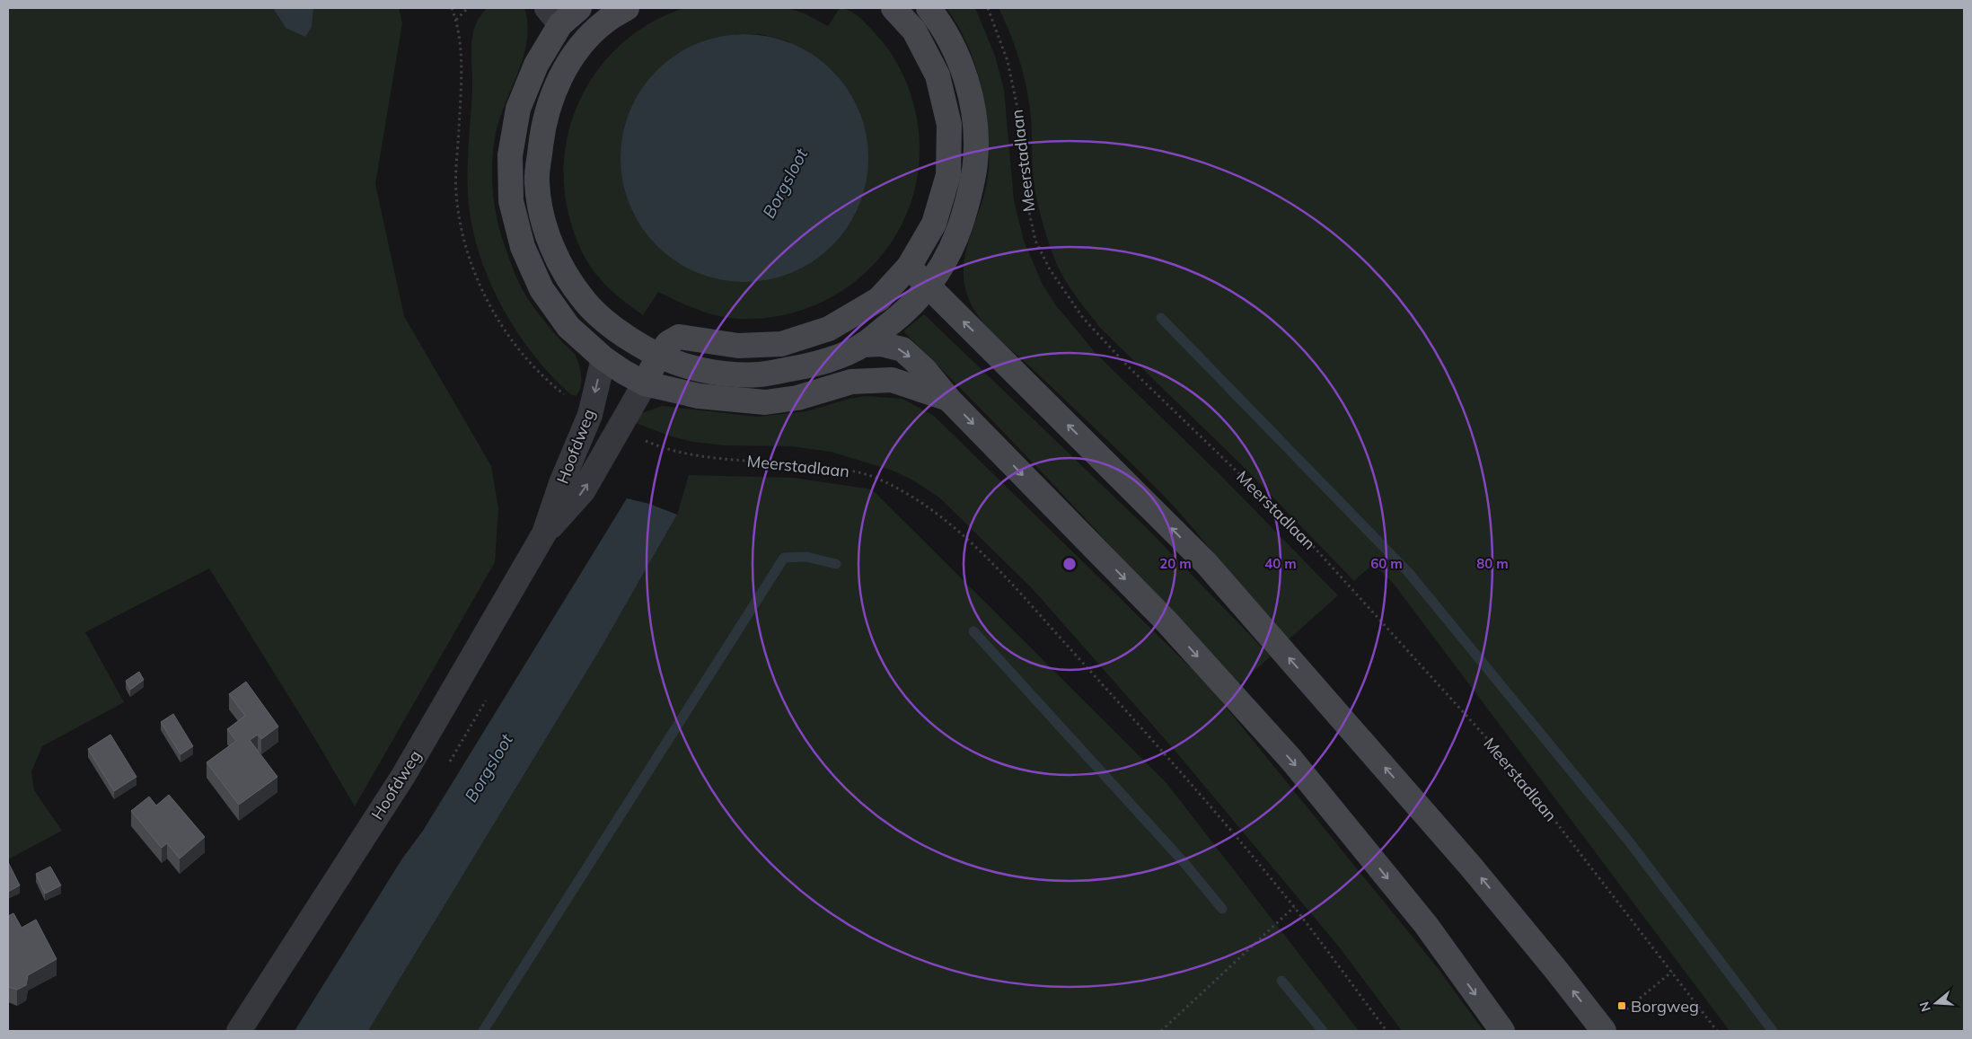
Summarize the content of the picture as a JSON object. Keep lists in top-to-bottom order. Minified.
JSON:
{"streets":{"street":["Hoofdweg"],"path":["Meerstadlaan"]},"water":["Borgsloot"],"places":{"transit":["Borgweg"]},"north":"left","rings":["20 m","40 m","60 m","80 m"]}
